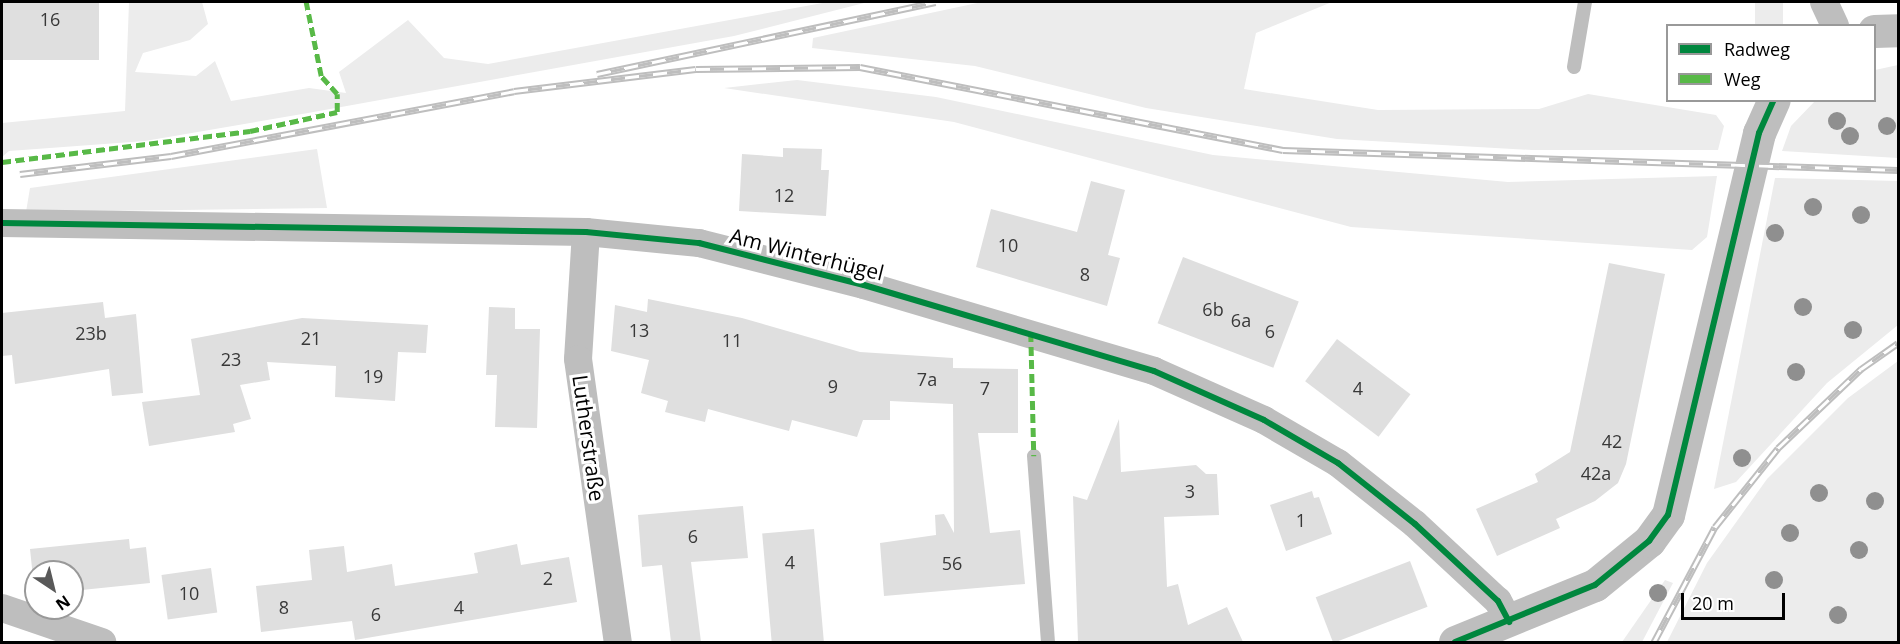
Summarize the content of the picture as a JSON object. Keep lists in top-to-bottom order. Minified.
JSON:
{"streets":{"street":["Am Winterhügel","Lutherstraße"]},"crossings":[["Am Winterhügel","Lutherstraße"]],"house_numbers":["16","12","10","8","6b","6a","13","6","23b","21","11","23","19","7a","9","7","4","42","42a","3","1","6","4","56","2","10","8","4","6"],"legend":["Radweg","Weg"],"scale_bar":"20 m","north":"bottom right"}
